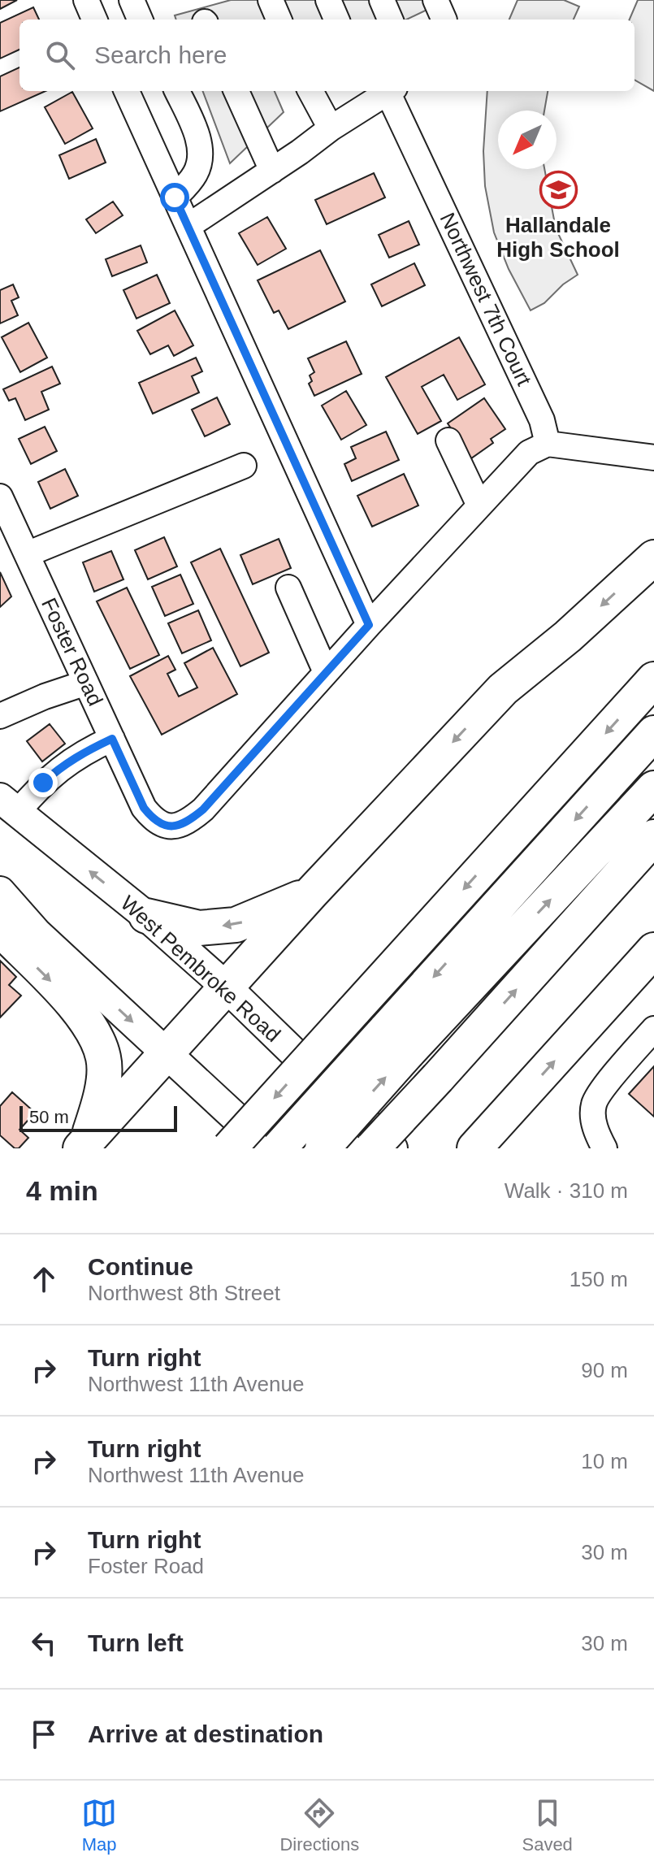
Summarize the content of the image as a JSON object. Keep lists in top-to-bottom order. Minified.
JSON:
{"streets":{"main road":["West Pembroke Road"],"street":["Northwest 7th Court","Foster Road"]},"places":{"school or university":["Hallandale High School"]},"scale_bar":"50 m","north":"bottom left","page":{"search":"Search here","scale":"50 m","heading":["4 min","Walk · 310 m"],"list":[["Continue","Northwest 8th Street","150 m"],["Turn right","Northwest 11th Avenue","90 m"],["Turn right","Northwest 11th Avenue","10 m"],["Turn right","Foster Road","30 m"],["Turn left","30 m"],"Arrive at destination"],"nav":["Map","Directions","Saved"]}}
